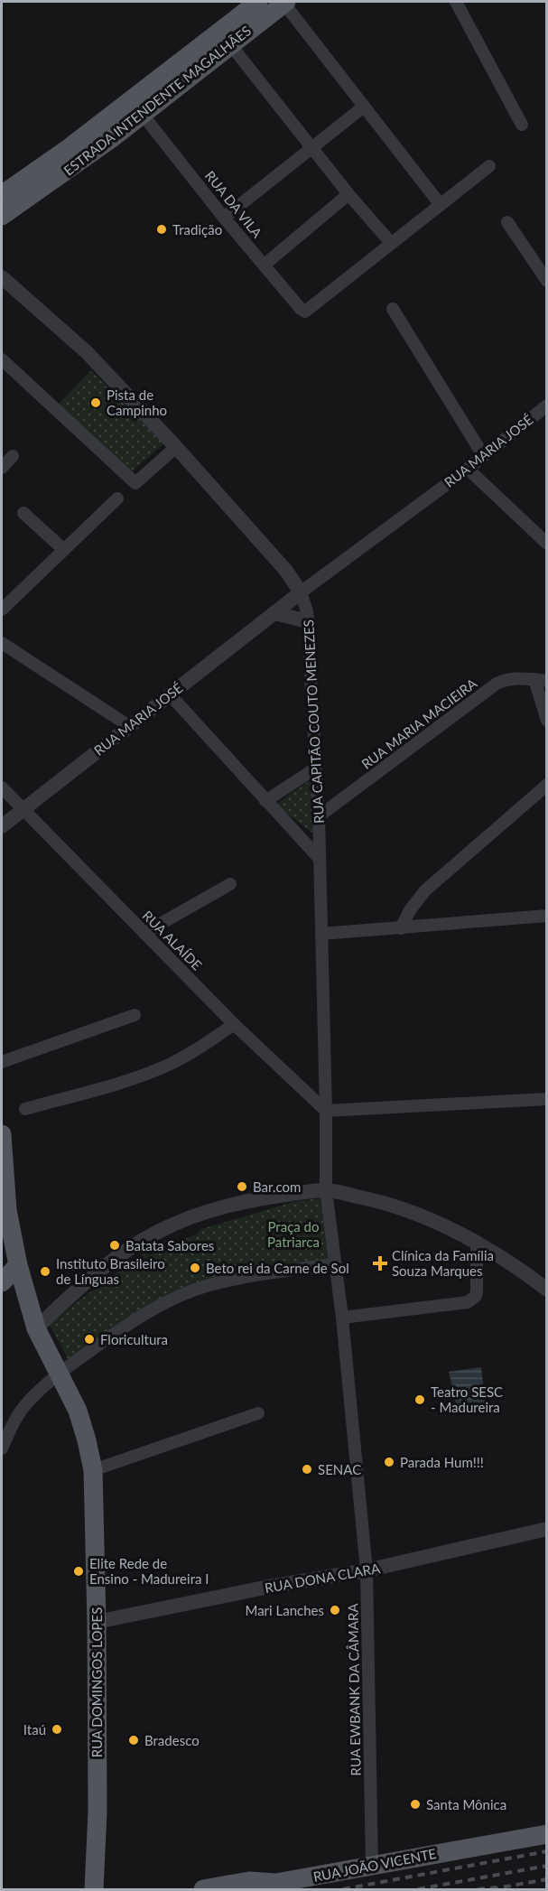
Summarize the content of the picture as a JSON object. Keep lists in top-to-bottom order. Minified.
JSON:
{"streets":{"main road":["ESTRADA INTENDENTE MAGALHÃES","RUA DOMINGOS LOPES","RUA JOÃO VICENTE"],"street":["RUA DA VILA","RUA MARIA JOSÉ","RUA CAPITÃO COUTO MENEZES","RUA MARIA MACIEIRA","RUA ALAÍDE","RUA DONA CLARA","RUA EWBANK DA CÂMARA"]},"crossings":[["ESTRADA INTENDENTE MAGALHÃES","RUA DA VILA"],["RUA MARIA JOSÉ","RUA CAPITÃO COUTO MENEZES"],["RUA MARIA JOSÉ","RUA ALAÍDE"],["RUA CAPITÃO COUTO MENEZES","RUA MARIA MACIEIRA"],["RUA CAPITÃO COUTO MENEZES","RUA ALAÍDE"],["RUA CAPITÃO COUTO MENEZES","RUA EWBANK DA CÂMARA"],["RUA DONA CLARA","RUA DOMINGOS LOPES"],["RUA DONA CLARA","RUA EWBANK DA CÂMARA"],["RUA EWBANK DA CÂMARA","RUA JOÃO VICENTE"]],"parks":["Praça do Patriarca"],"places":{"other":["Tradição","Pista de Campinho","Bar.com","Batata Sabores","Beto rei da Carne de Sol","Instituto Brasileiro de Línguas","Floricultura","Teatro SESC - Madureira","Parada Hum!!!","SENAC","Elite Rede de Ensino - Madureira I","Mari Lanches","Itaú","Bradesco","Santa Mônica"],"health":["Clínica da Família Souza Marques"]}}
